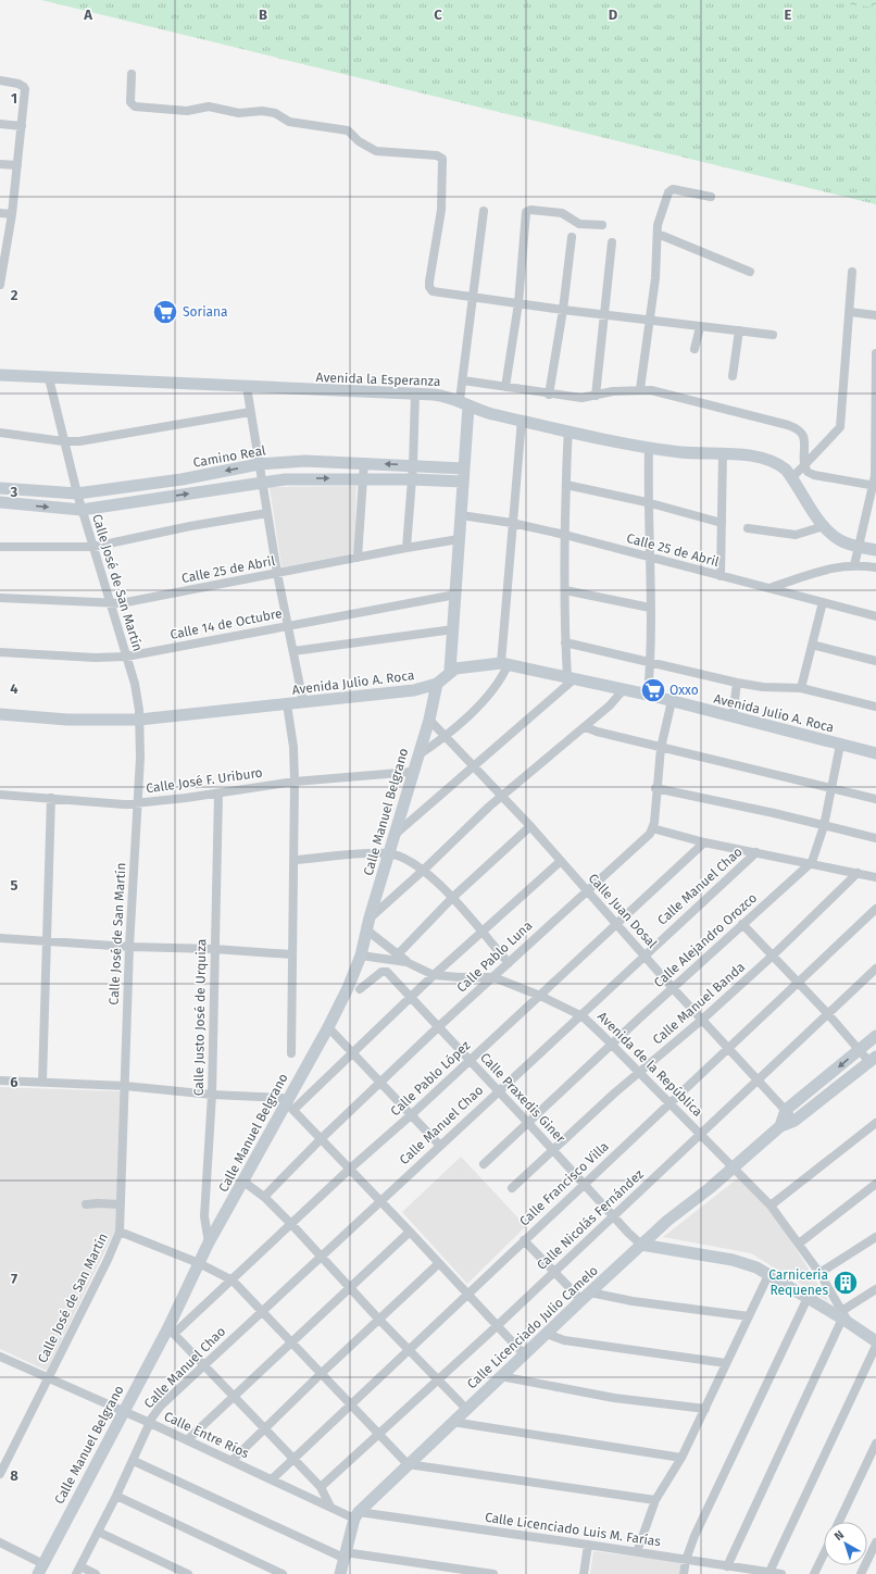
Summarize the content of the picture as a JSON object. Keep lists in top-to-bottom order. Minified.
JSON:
{"streets":{"street":["Avenida la Esperanza","Camino Real","Calle 25 de Abril","Calle José de San Martín","Calle 14 de Octubre","Avenida Julio A. Roca","Calle José F. Uriburo","Calle Manuel Belgrano","Calle Manuel Chao","Calle Juan Dosal","Calle Alejandro Orozco","Calle Pablo Luna","Calle Manuel Banda","Calle Justo José de Urquiza","Avenida de la República","Calle Pablo López","Calle Praxedis Giner","Calle Francisco Villa","Calle Nicolás Fernández","Calle Licenciado Julio Camelo","Calle Entre Ríos","Calle Licenciado Luis M. Farías"]},"crossings":[["Avenida la Esperanza","Calle José de San Martín"],["Camino Real","Calle José de San Martín"],["Calle 25 de Abril","Calle José de San Martín"],["Calle José de San Martín","Calle 14 de Octubre"],["Calle José de San Martín","Avenida Julio A. Roca"],["Calle José de San Martín","Calle José F. Uriburo"],["Calle José de San Martín","Calle Entre Ríos"],["Avenida Julio A. Roca","Calle Manuel Belgrano"],["Avenida Julio A. Roca","Calle Alejandro Orozco"],["Calle José F. Uriburo","Calle Manuel Belgrano"],["Calle José F. Uriburo","Calle Justo José de Urquiza"],["Calle Manuel Belgrano","Calle Juan Dosal"],["Calle Manuel Belgrano","Calle Justo José de Urquiza"],["Calle Manuel Belgrano","Avenida de la República"],["Calle Manuel Belgrano","Calle Pablo López"],["Calle Manuel Belgrano","Calle Entre Ríos"],["Calle Manuel Chao","Calle Juan Dosal"],["Calle Manuel Chao","Avenida de la República"],["Calle Manuel Chao","Calle Praxedis Giner"],["Calle Manuel Chao","Calle Entre Ríos"],["Calle Juan Dosal","Calle Alejandro Orozco"],["Calle Juan Dosal","Calle Pablo Luna"],["Calle Juan Dosal","Calle Manuel Banda"],["Calle Juan Dosal","Calle Pablo López"],["Calle Juan Dosal","Calle Francisco Villa"],["Calle Juan Dosal","Calle Nicolás Fernández"],["Calle Juan Dosal","Calle Licenciado Julio Camelo"],["Calle Alejandro Orozco","Avenida de la República"],["Calle Alejandro Orozco","Calle Praxedis Giner"],["Calle Pablo Luna","Avenida de la República"],["Calle Pablo Luna","Calle Praxedis Giner"],["Calle Manuel Banda","Avenida de la República"],["Calle Manuel Banda","Calle Praxedis Giner"],["Avenida de la República","Calle Pablo López"],["Avenida de la República","Calle Francisco Villa"],["Avenida de la República","Calle Nicolás Fernández"],["Avenida de la República","Calle Licenciado Julio Camelo"],["Calle Pablo López","Calle Praxedis Giner"],["Calle Praxedis Giner","Calle Francisco Villa"],["Calle Praxedis Giner","Calle Nicolás Fernández"],["Calle Praxedis Giner","Calle Licenciado Julio Camelo"],["Calle Francisco Villa","Calle Entre Ríos"],["Calle Licenciado Julio Camelo","Calle Entre Ríos"],["Calle Licenciado Julio Camelo","Calle Licenciado Luis M. Farías"],["Calle Entre Ríos","Calle Licenciado Luis M. Farías"]],"places":{"supermarket":["Soriana","Oxxo"],"building":["Carniceria Requenes"]},"north":"top left","grid":{"columns":["A","B","C","D","E"],"rows":["1","2","3","4","5","6","7","8"]}}
